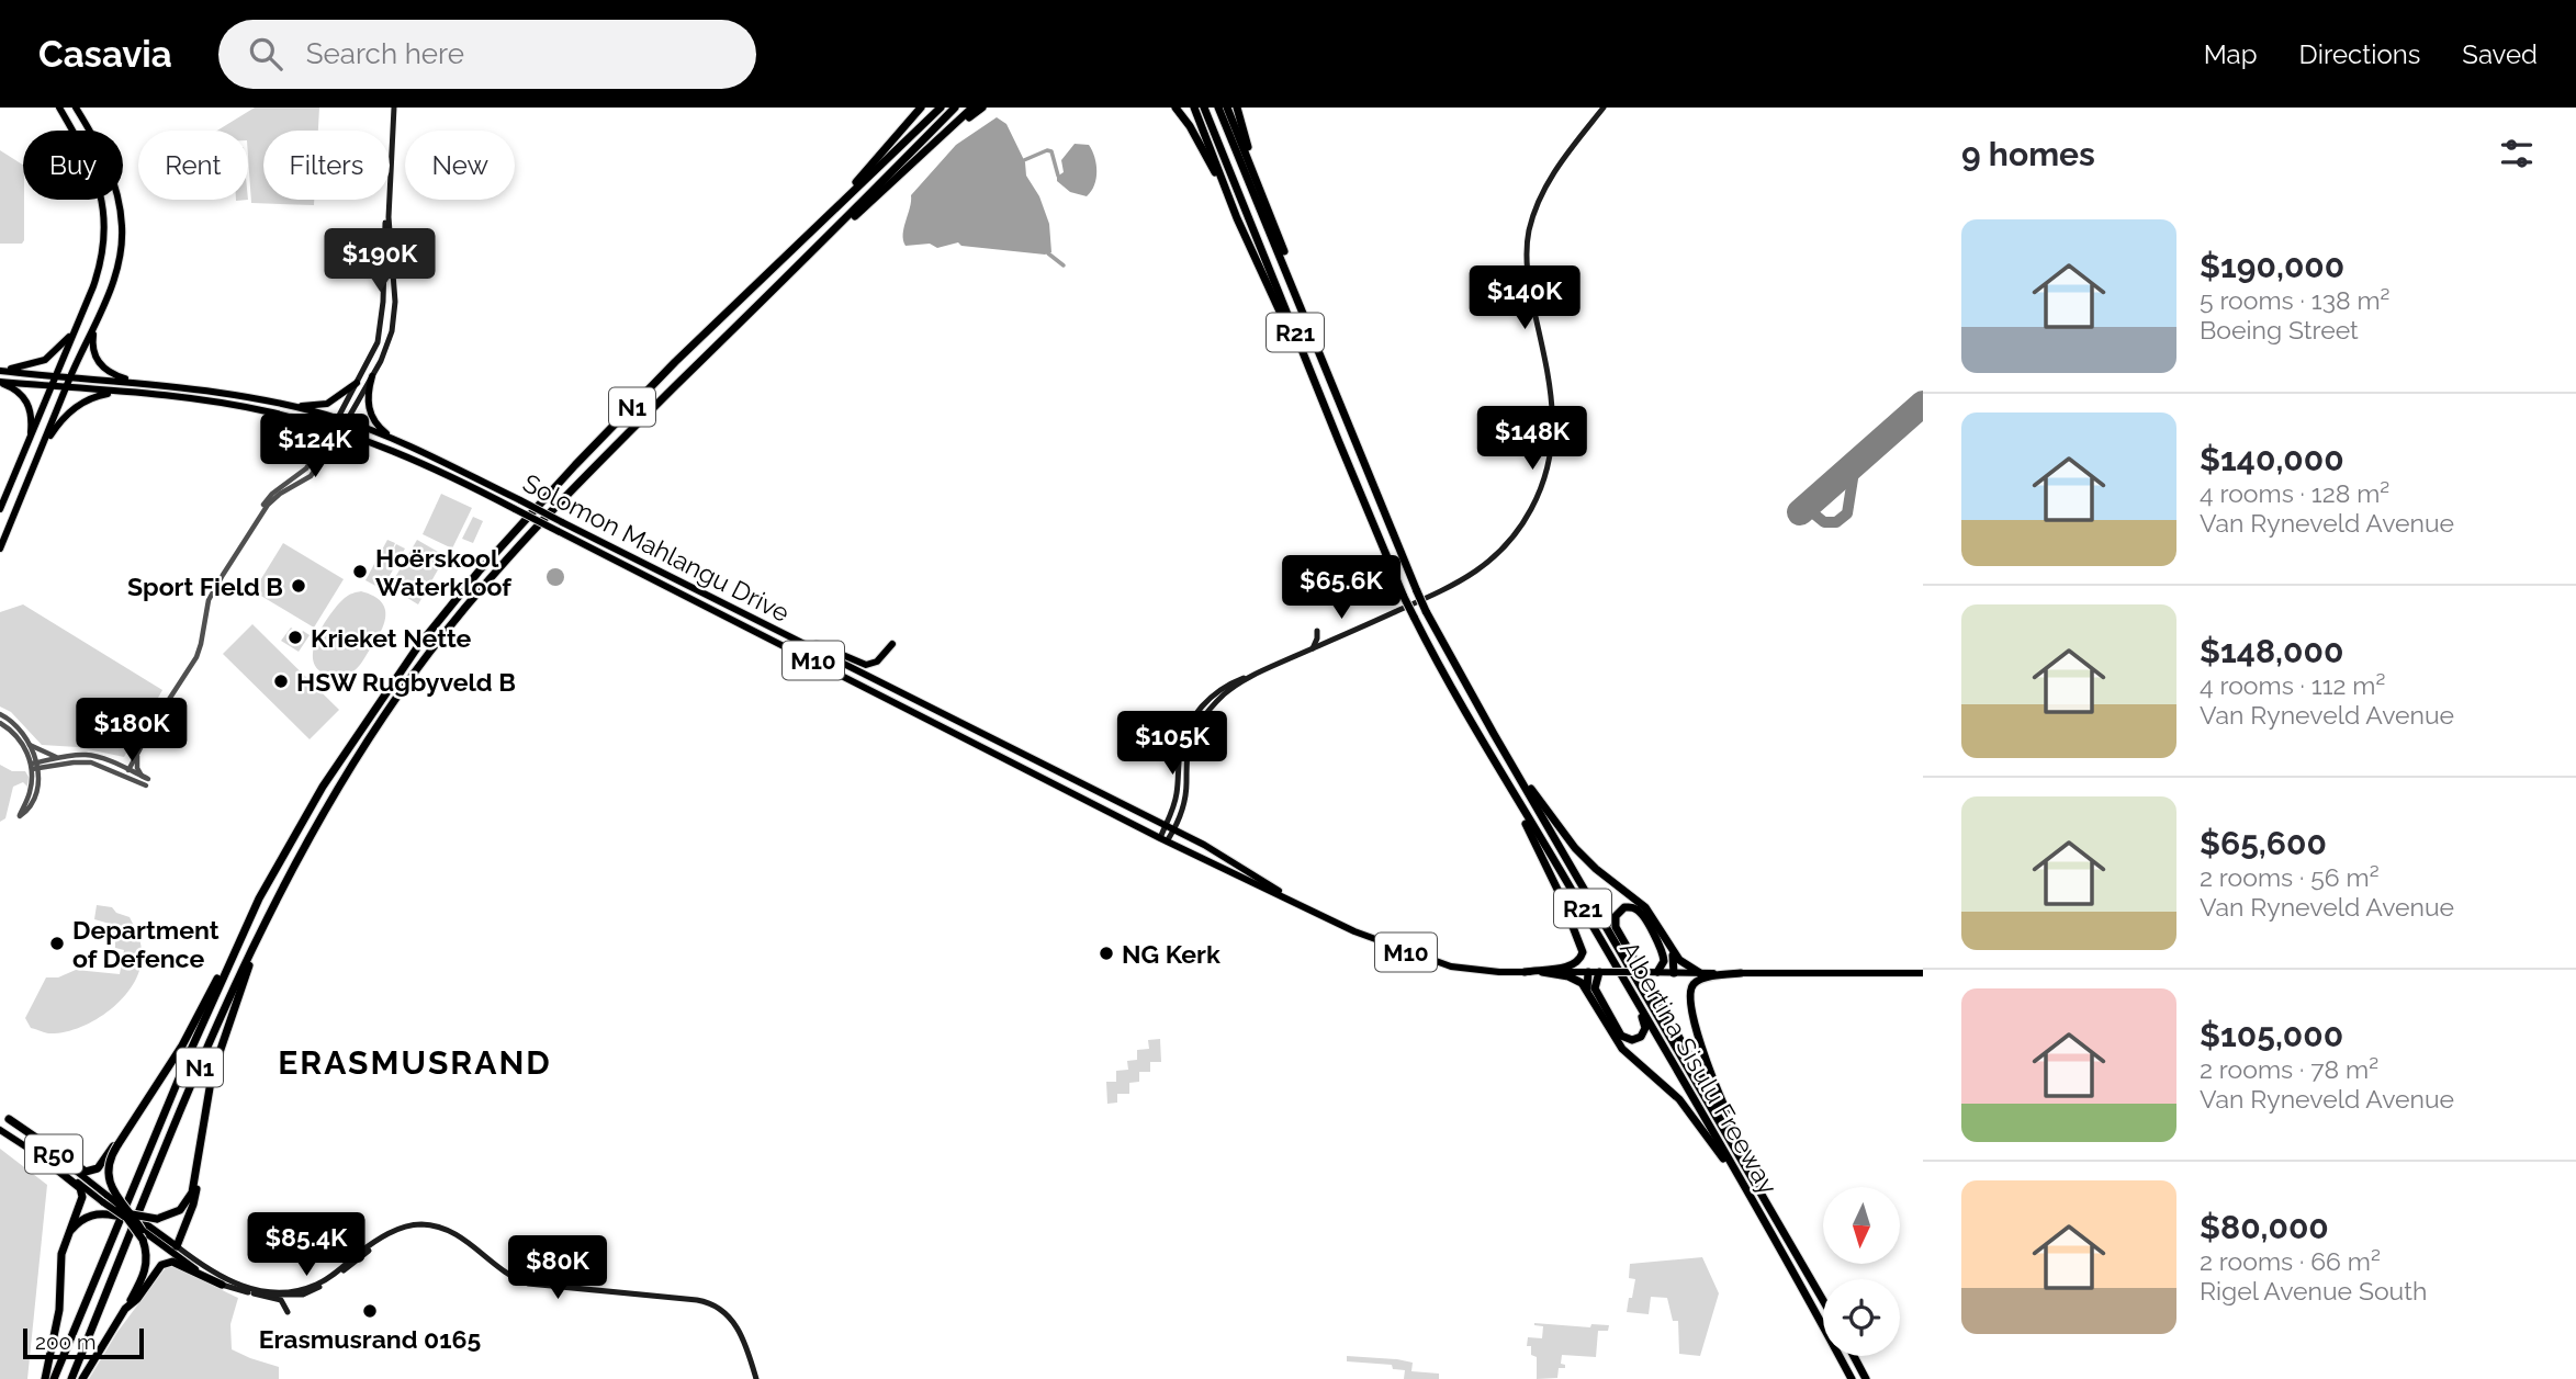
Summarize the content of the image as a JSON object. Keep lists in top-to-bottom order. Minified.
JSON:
{"streets":{"highway":["R21","N1","Albertina Sisulu Freeway"],"main road":["Solomon Mahlangu Drive","M10","R50"]},"districts":["ERASMUSRAND"],"places":["Hoërskool Waterkloof","Sport Field B","Krieket Nette","HSW Rugbyveld B","Department of Defence","NG Kerk","Erasmusrand 0165"],"scale_bar":"200 m","north":"bottom","page":{"header":"Casavia","search":"Search here","nav":["Map","Directions","Saved"],"heading":"9 homes","chip":["Buy","Rent","Filters","New"],"list":[{"name":"$190,000","note":"5 rooms · 138 m² · Boeing Street"},{"name":"$140,000","note":"4 rooms · 128 m² · Van Ryneveld Avenue"},{"name":"$148,000","note":"4 rooms · 112 m² · Van Ryneveld Avenue"},{"name":"$65,600","note":"2 rooms · 56 m² · Van Ryneveld Avenue"},{"name":"$105,000","note":"2 rooms · 78 m² · Van Ryneveld Avenue"},{"name":"$80,000","note":"2 rooms · 66 m² · Rigel Avenue South"}],"price":["$190K","$140K","$148K","$124K","$65.6K","$180K","$105K","$85.4K","$80K"],"scale":"200 m"}}
